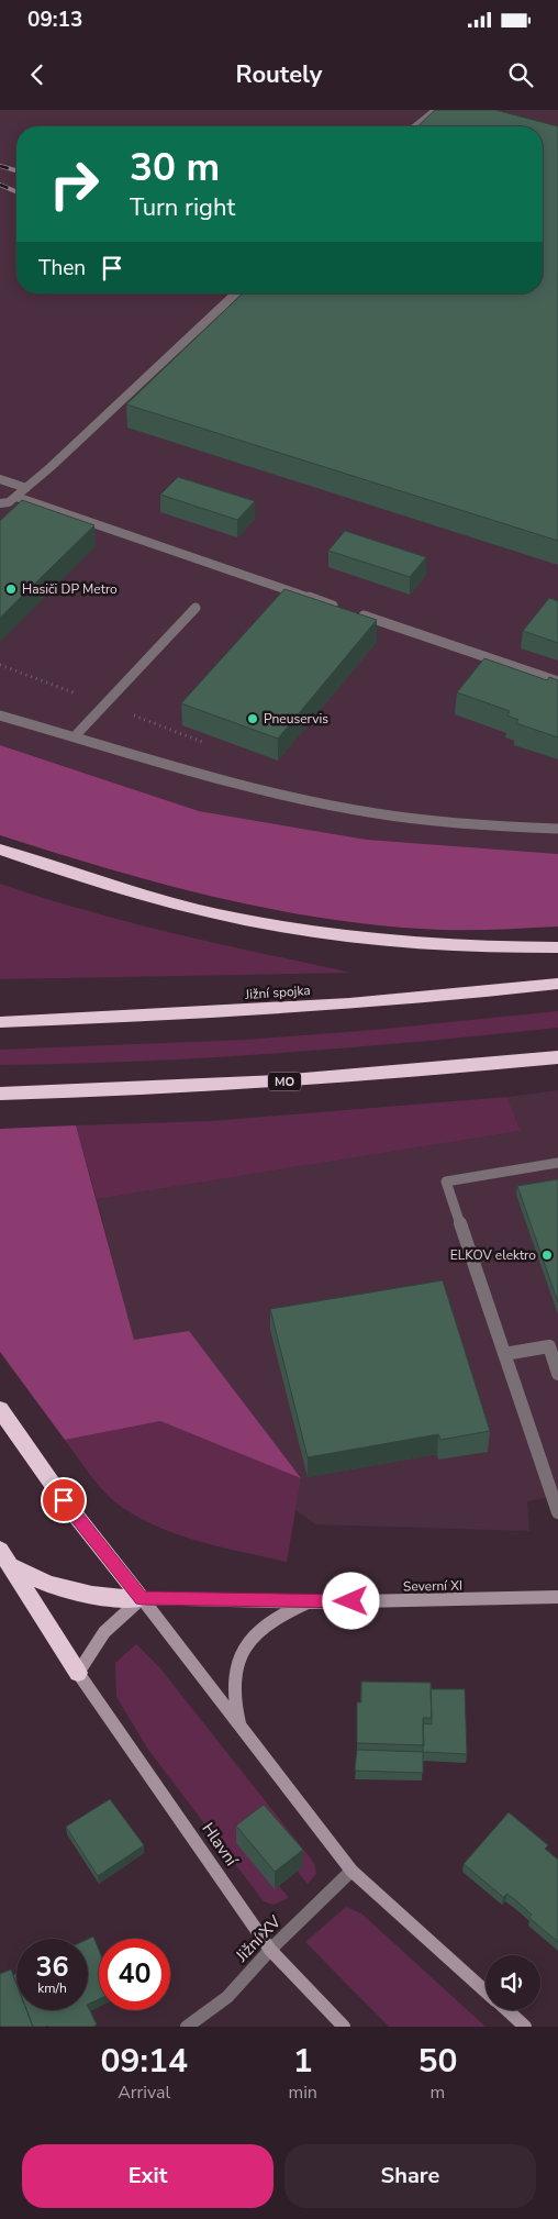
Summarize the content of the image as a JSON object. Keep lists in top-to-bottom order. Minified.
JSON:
{"streets":{"highway":["Jižní spojka","MO"],"street":["Severní XI","Hlavní","Jižní XV"]},"crossings":[["Hlavní","Jižní XV"]],"places":["Hasiči DP Metro","Pneuservis","ELKOV elektro"],"page":{"status":"09:13","header":"Routely","turn":["30 m","Turn right"],"then":"Then","speed":"36 km/h","limit":"40","eta":["09:14","Arrival","1","min","50","m"],"buttons":["Exit","Share"]}}
